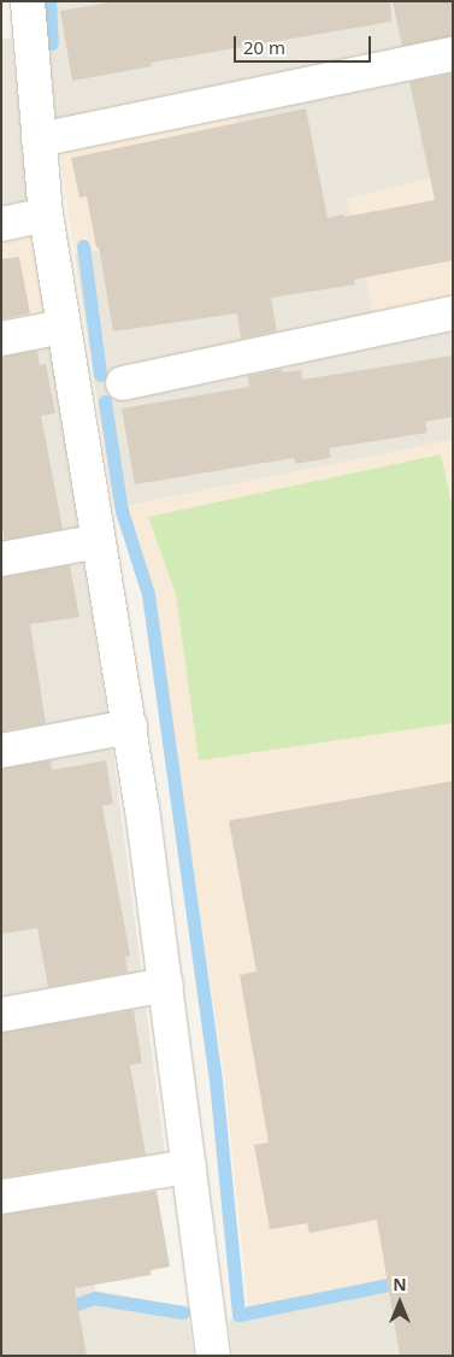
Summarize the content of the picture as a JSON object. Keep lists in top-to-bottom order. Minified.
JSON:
{"scale_bar":"20 m","north":"top"}
